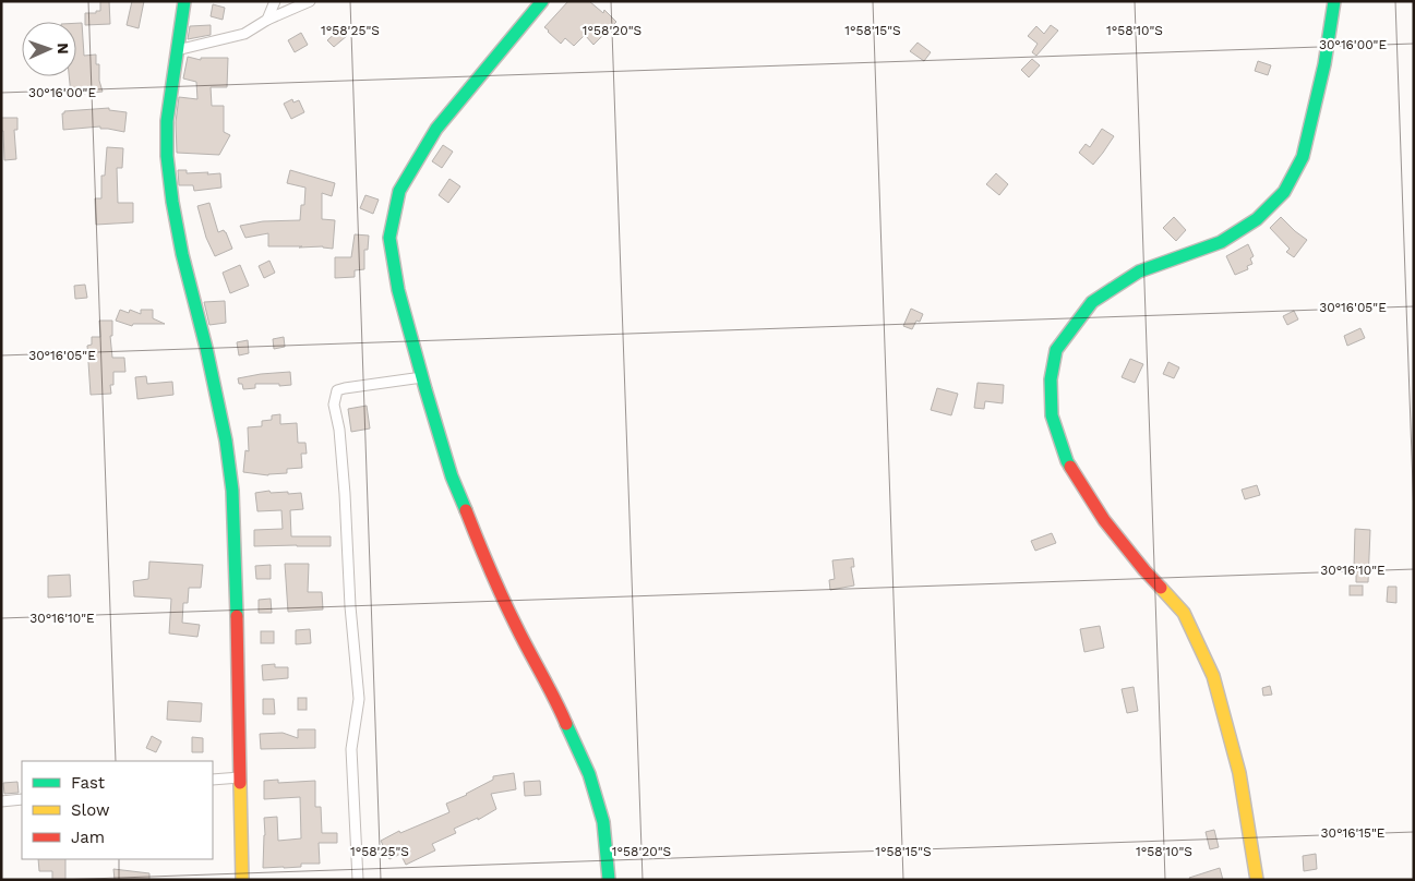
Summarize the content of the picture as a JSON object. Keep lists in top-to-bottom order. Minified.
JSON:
{"legend":["Fast","Slow","Jam"],"north":"right","coordinates":["1°58'25\"S","1°58'20\"S","1°58'15\"S","1°58'10\"S","30°16'00\"E","30°16'05\"E","30°16'10\"E","30°16'15\"E"]}
